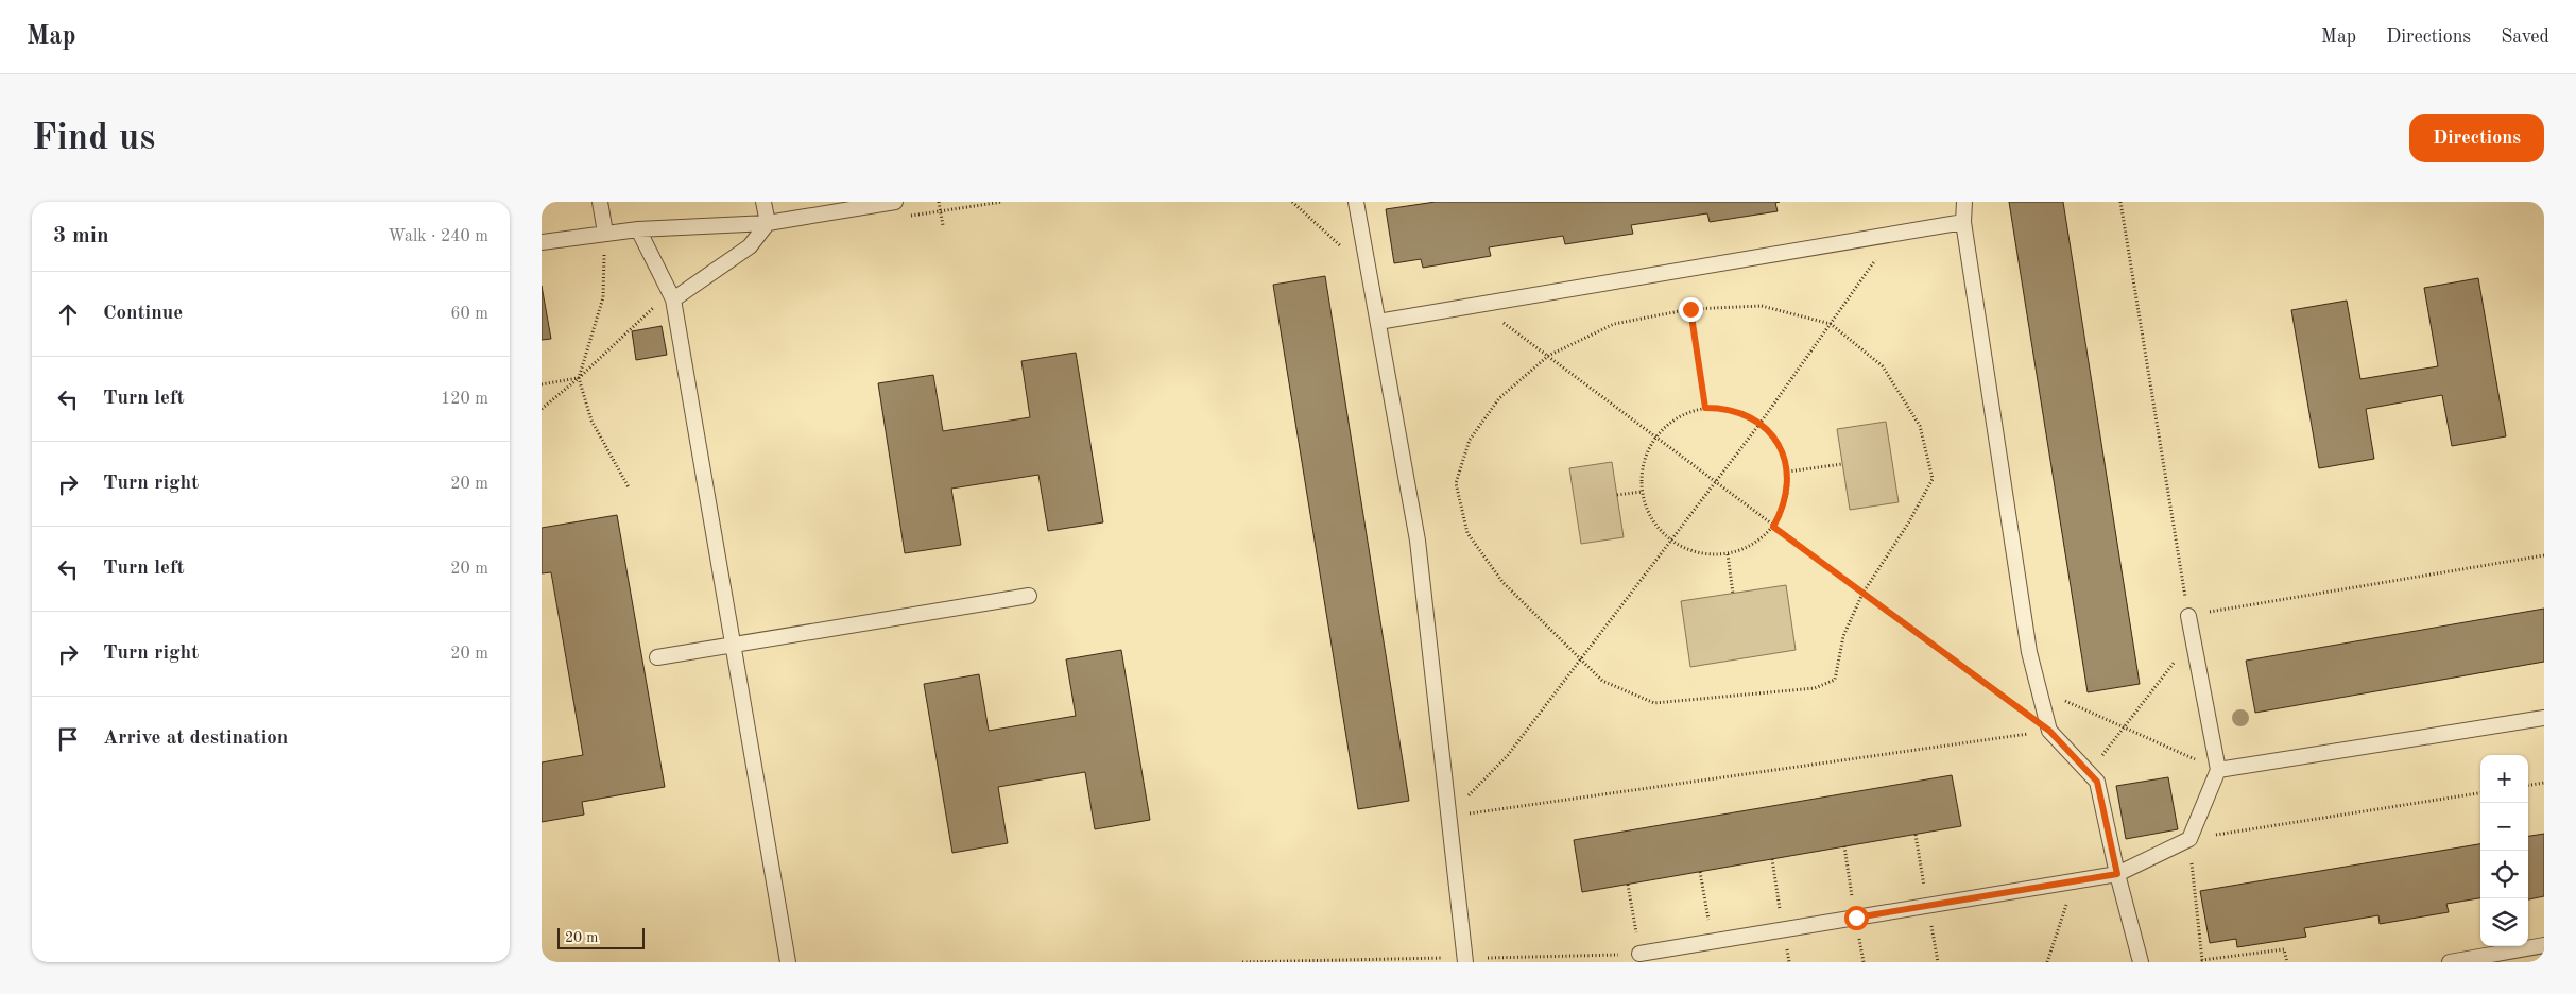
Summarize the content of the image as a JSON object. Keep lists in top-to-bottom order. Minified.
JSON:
{"scale_bar":"20 m","page":{"header":"Map","nav":["Map","Directions","Saved"],"buttons":"Directions","title":"Find us","heading":["3 min","Walk · 240 m"],"list":[["Continue","60 m"],["Turn left","120 m"],["Turn right","20 m"],["Turn left","20 m"],["Turn right","20 m"],"Arrive at destination"],"map_buttons":["+","−"],"scale":"20 m"}}
